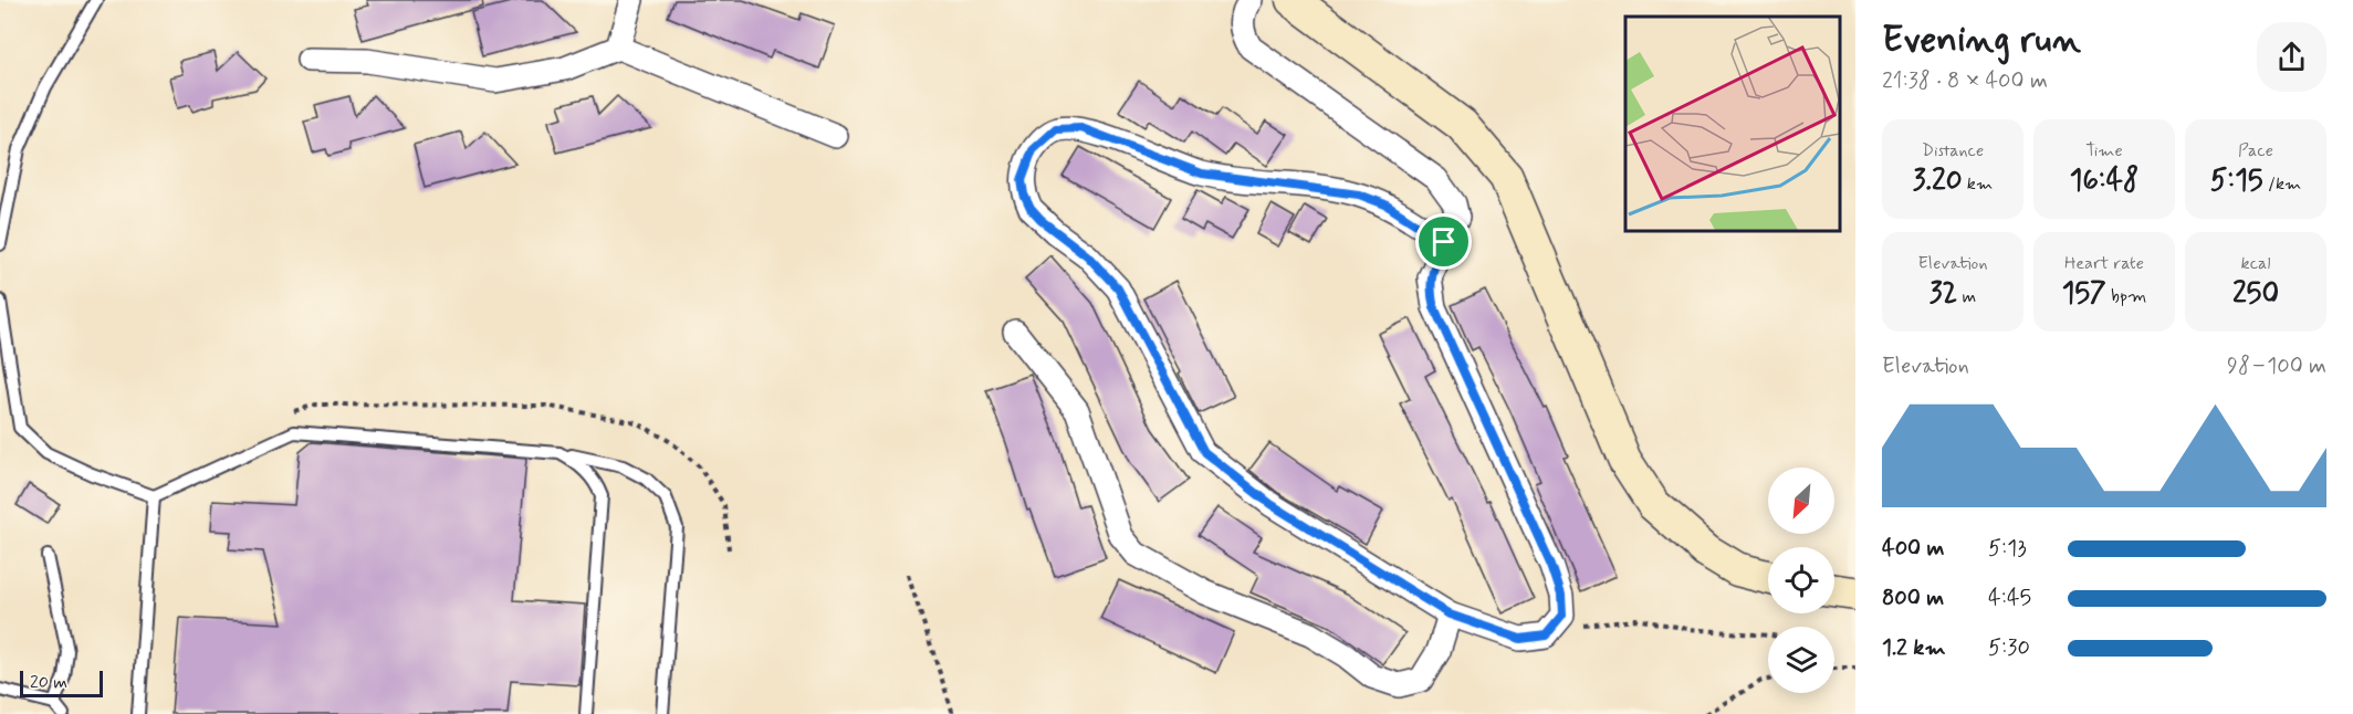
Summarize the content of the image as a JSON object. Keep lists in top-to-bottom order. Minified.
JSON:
{"scale_bar":"20 m","north":"bottom left","page":{"heading":["Evening run","21:38 · 8 × 400 m"],"stats":[["Distance","3.20 km"],["Time","16:48"],["Pace","5:15 /km"],["Elevation","32 m"],["Heart rate","157 bpm"],["kcal","250"]],"chart":["Elevation","98–100 m"],"list":[{"name":"400 m","note":"5:13"},{"name":"800 m","note":"4:45"},{"name":"1.2 km","note":"5:30"}],"scale":"20 m"}}
